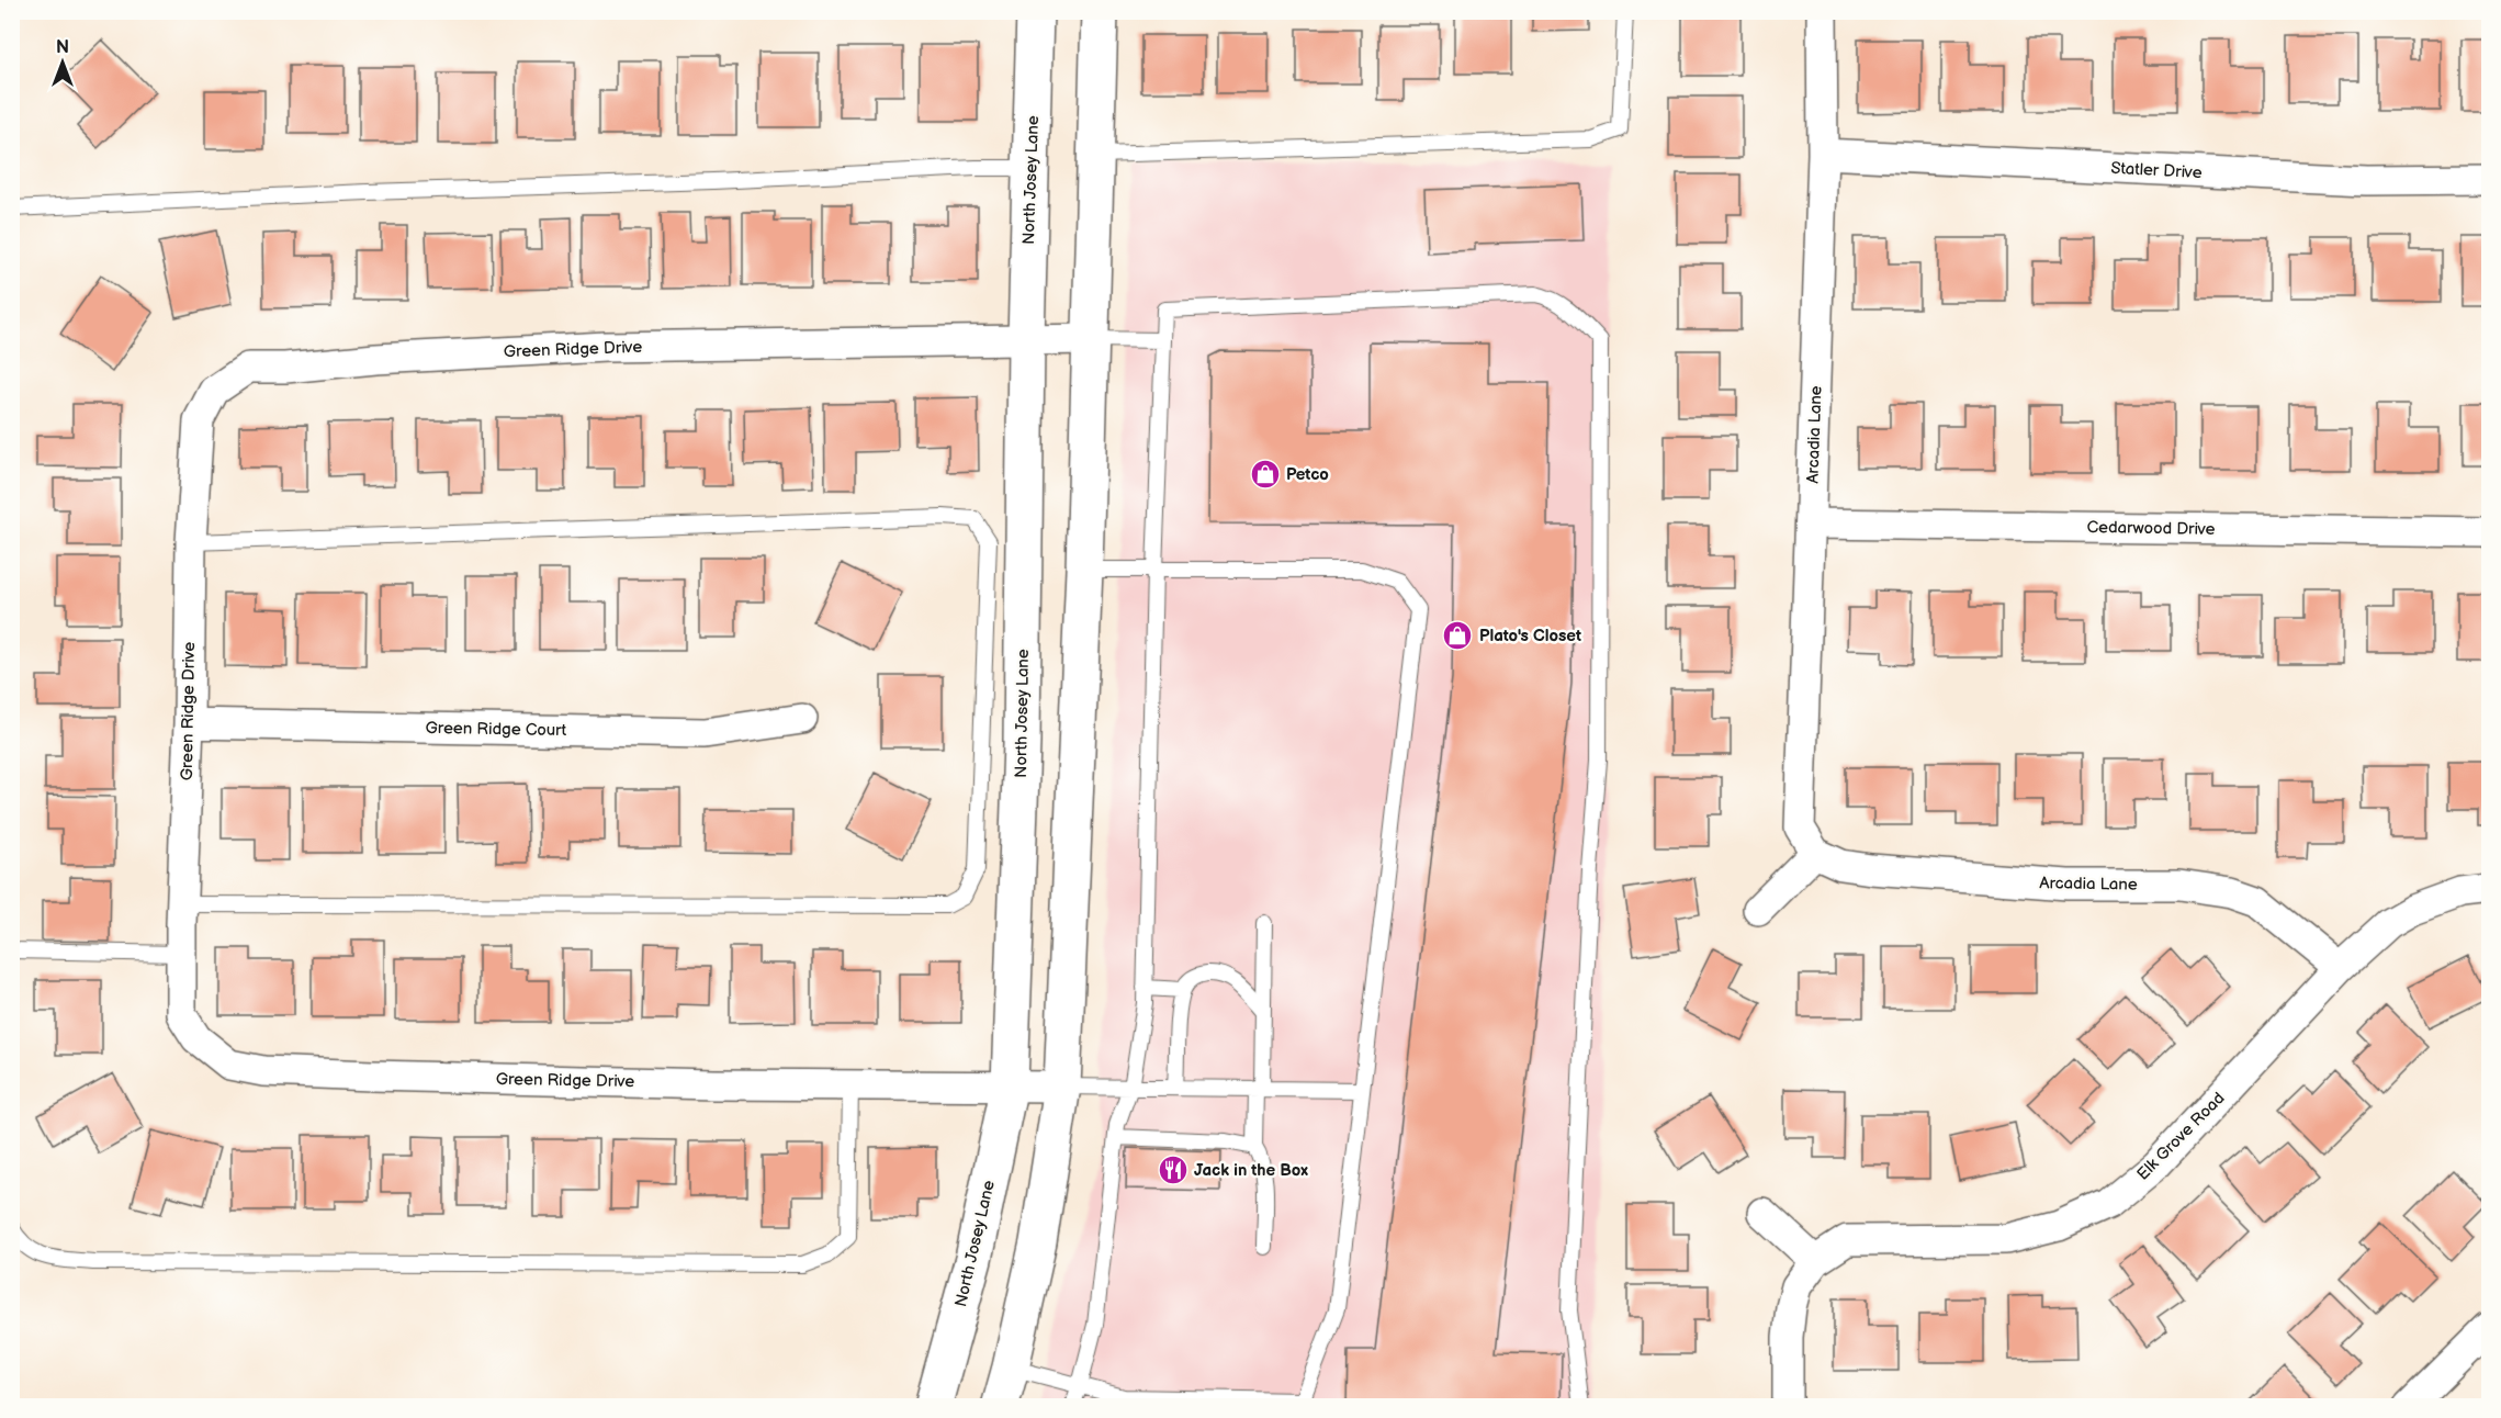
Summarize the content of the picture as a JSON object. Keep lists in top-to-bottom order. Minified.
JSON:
{"streets":{"main road":["North Josey Lane"],"street":["Statler Drive","Green Ridge Drive","Arcadia Lane","Cedarwood Drive","Green Ridge Court","Elk Grove Road"]},"crossings":[["Statler Drive","Arcadia Lane"],["North Josey Lane","Green Ridge Drive"],["Green Ridge Drive","Green Ridge Court"],["Arcadia Lane","Cedarwood Drive"],["Arcadia Lane","Elk Grove Road"]],"places":{"shop":["Petco","Plato's Closet"],"restaurant":["Jack in the Box"]},"north":"top"}
